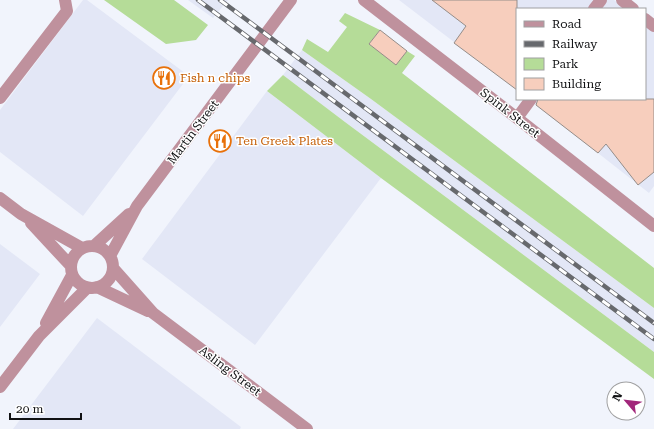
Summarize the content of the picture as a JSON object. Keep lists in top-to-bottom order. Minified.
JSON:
{"streets":{"street":["Spink Street","Martin Street","Asling Street"]},"crossings":[["Martin Street","Asling Street"]],"places":{"restaurant":["Fish n chips","Ten Greek Plates"]},"legend":["Road","Railway","Park","Building"],"scale_bar":"20 m","north":"top left"}
